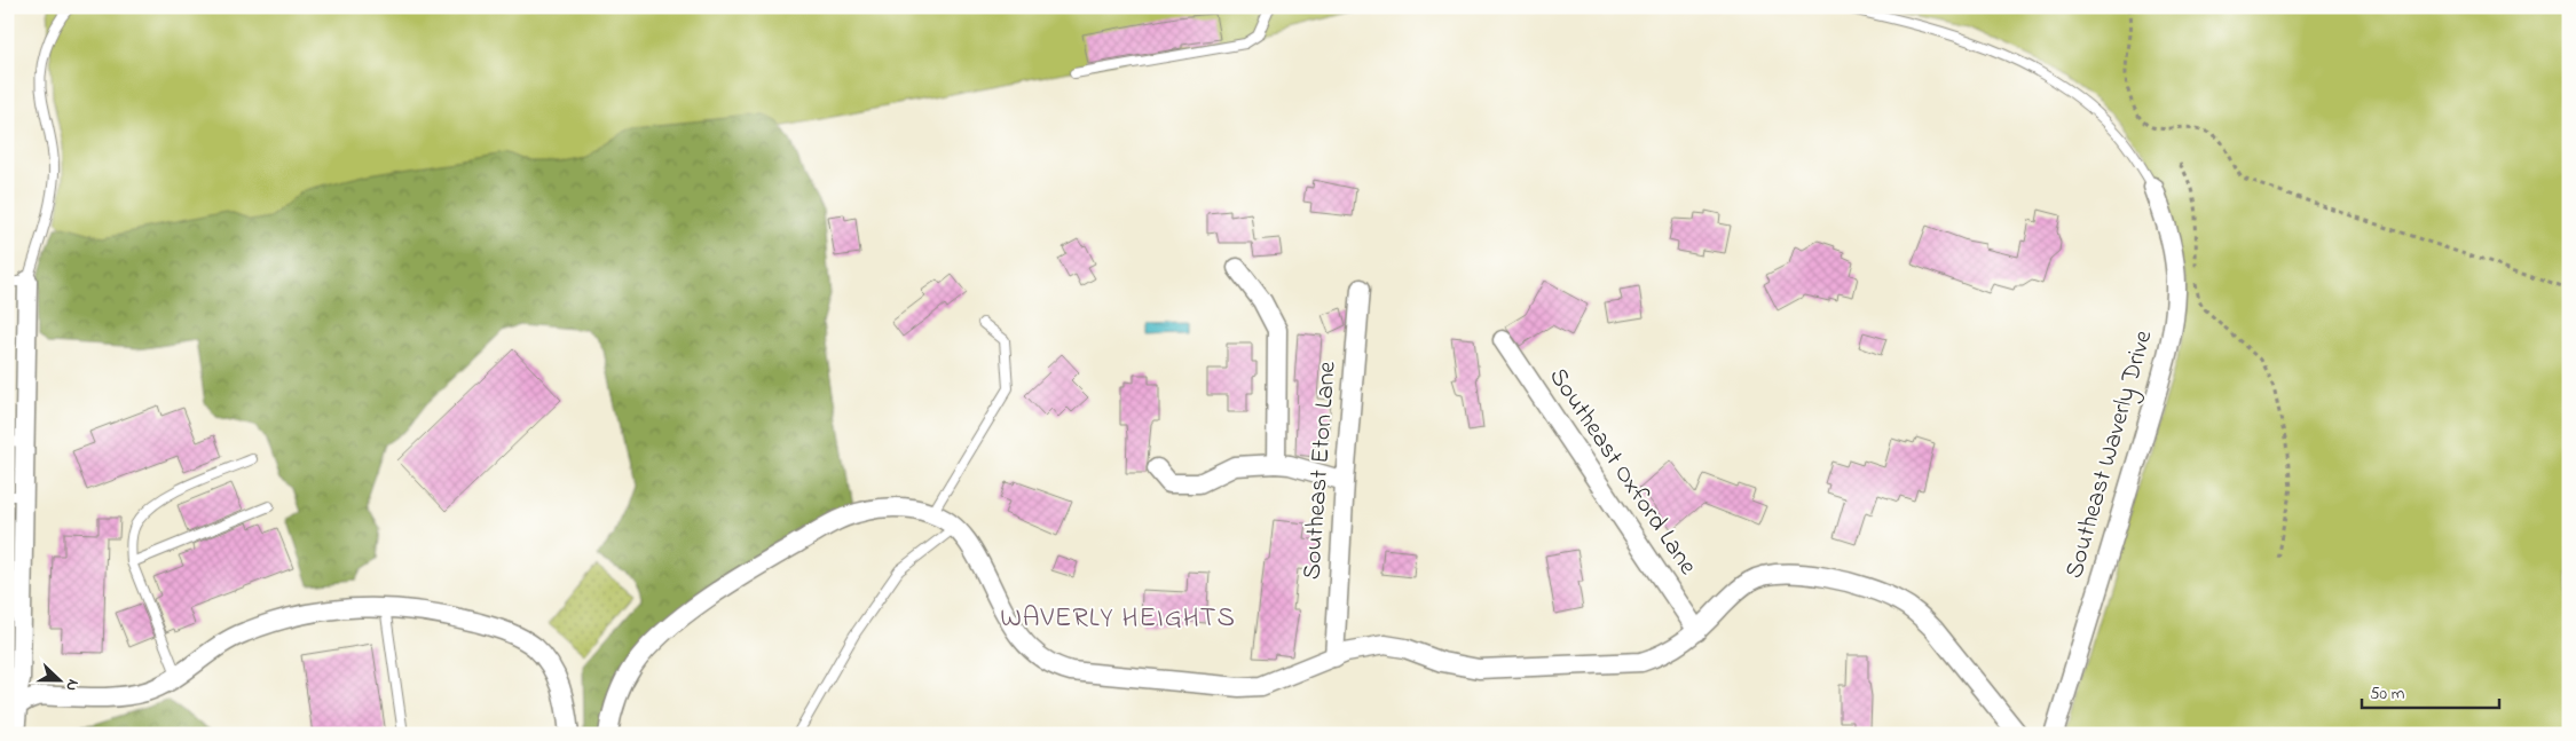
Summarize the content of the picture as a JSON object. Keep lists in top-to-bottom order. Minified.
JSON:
{"streets":{"street":["Southeast Waverly Drive","Southeast Eton Lane","Southeast Oxford Lane"]},"districts":["WAVERLY HEIGHTS"],"scale_bar":"50 m","north":"right"}
